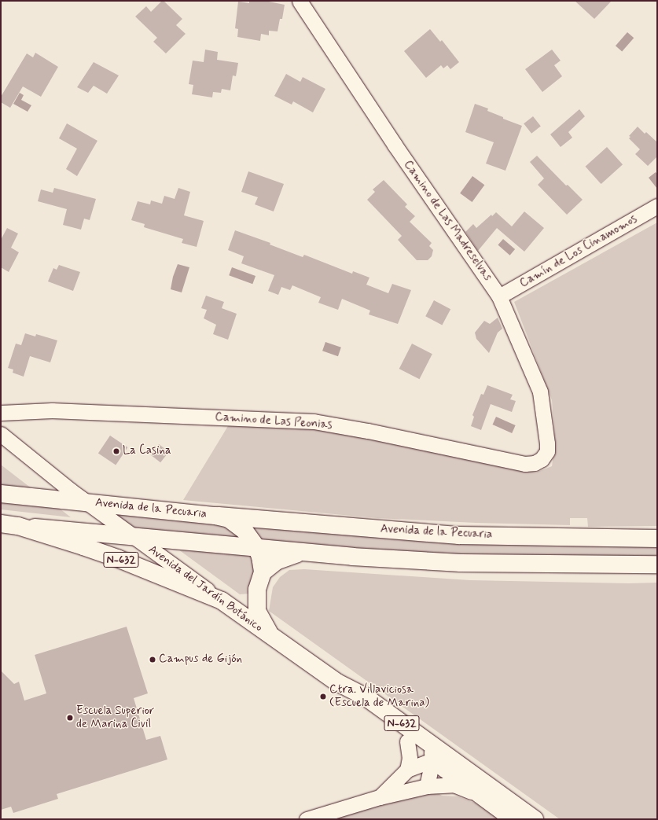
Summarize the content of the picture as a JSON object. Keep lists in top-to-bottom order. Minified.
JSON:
{"streets":{"main road":["Avenida de la Pecuaria","N-632","Avenida del Jardín Botánico"],"street":["Camino de Las Madreselvas","Camín de Los Cinamomos","Camino de Las Peonias"]},"crossings":[["Camino de Las Madreselvas","Camín de Los Cinamomos"],["Camino de Las Madreselvas","Camino de Las Peonias"],["Avenida de la Pecuaria","N-632"],["Avenida de la Pecuaria","Avenida del Jardín Botánico"],["N-632","Avenida del Jardín Botánico"]],"places":["La Casina","Campus de Gijón","Ctra. Villaviciosa (Escuela de Marina)","Escuela Superior de Marina Civil"]}
